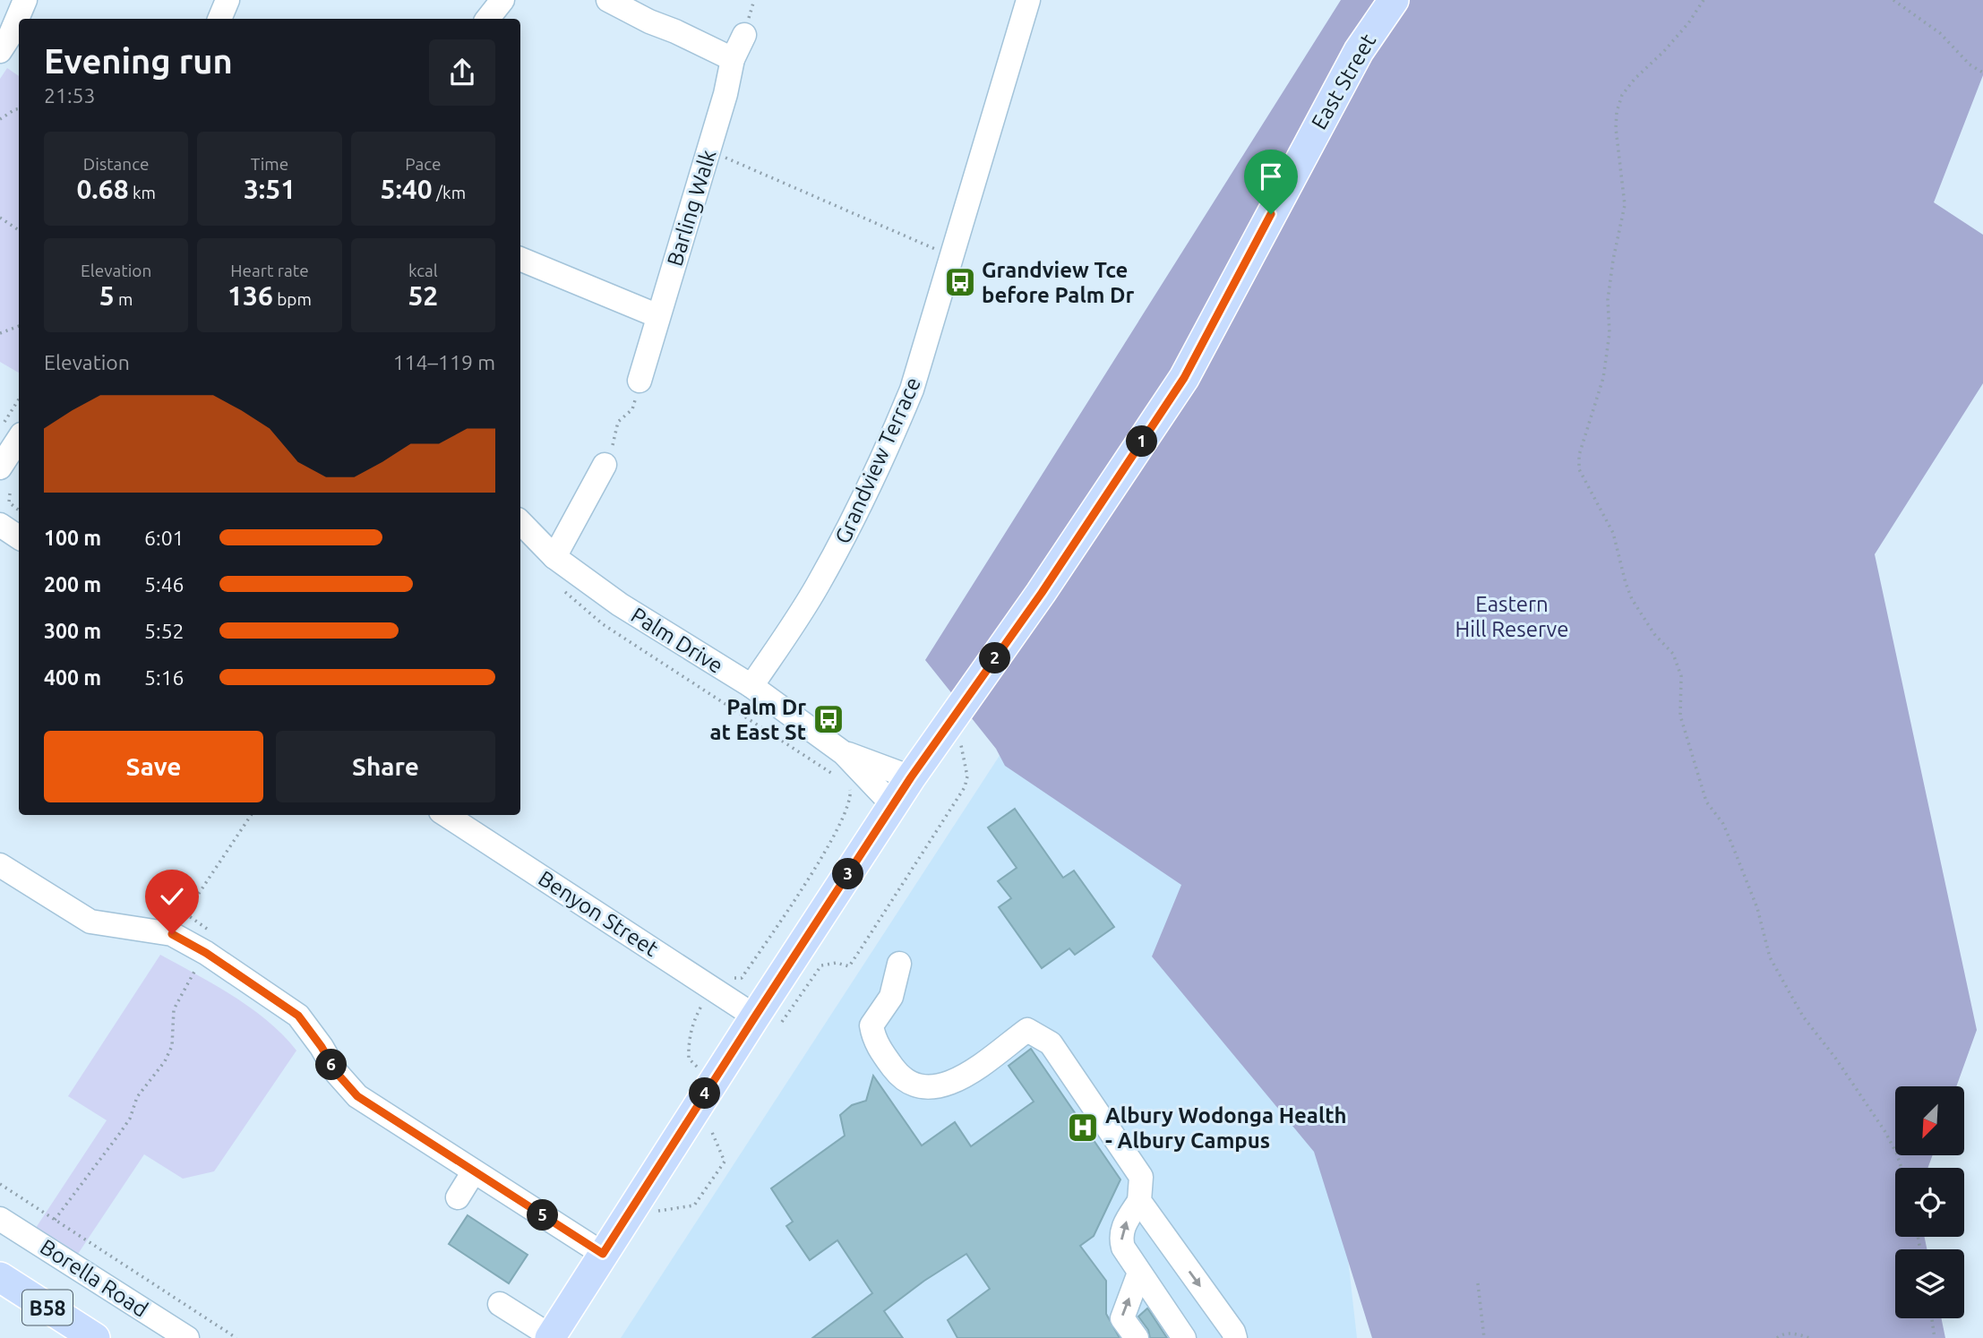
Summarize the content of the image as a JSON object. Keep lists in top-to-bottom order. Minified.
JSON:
{"streets":{"main road":["East Street","B58"],"street":["Barling Walk","Grandview Terrace","Palm Drive","Benyon Street","Borella Road"]},"crossings":[["East Street","Palm Drive"],["East Street","Benyon Street"],["Grandview Terrace","Palm Drive"]],"parks":["Eastern Hill Reserve"],"places":{"bus stop":["Grandview Tce before Palm Dr","Palm Dr at East St"],"hospital":["Albury Wodonga Health - Albury Campus"]},"north":"bottom left","page":{"heading":["Evening run","21:53"],"stats":[["Distance","0.68 km"],["Time","3:51"],["Pace","5:40 /km"],["Elevation","5 m"],["Heart rate","136 bpm"],["kcal","52"]],"chart":["Elevation","114–119 m"],"pins":["1","2","3","6","4","5"],"list":[{"name":"100 m","note":"6:01"},{"name":"200 m","note":"5:46"},{"name":"300 m","note":"5:52"},{"name":"400 m","note":"5:16"}],"buttons":["Save","Share"]}}
